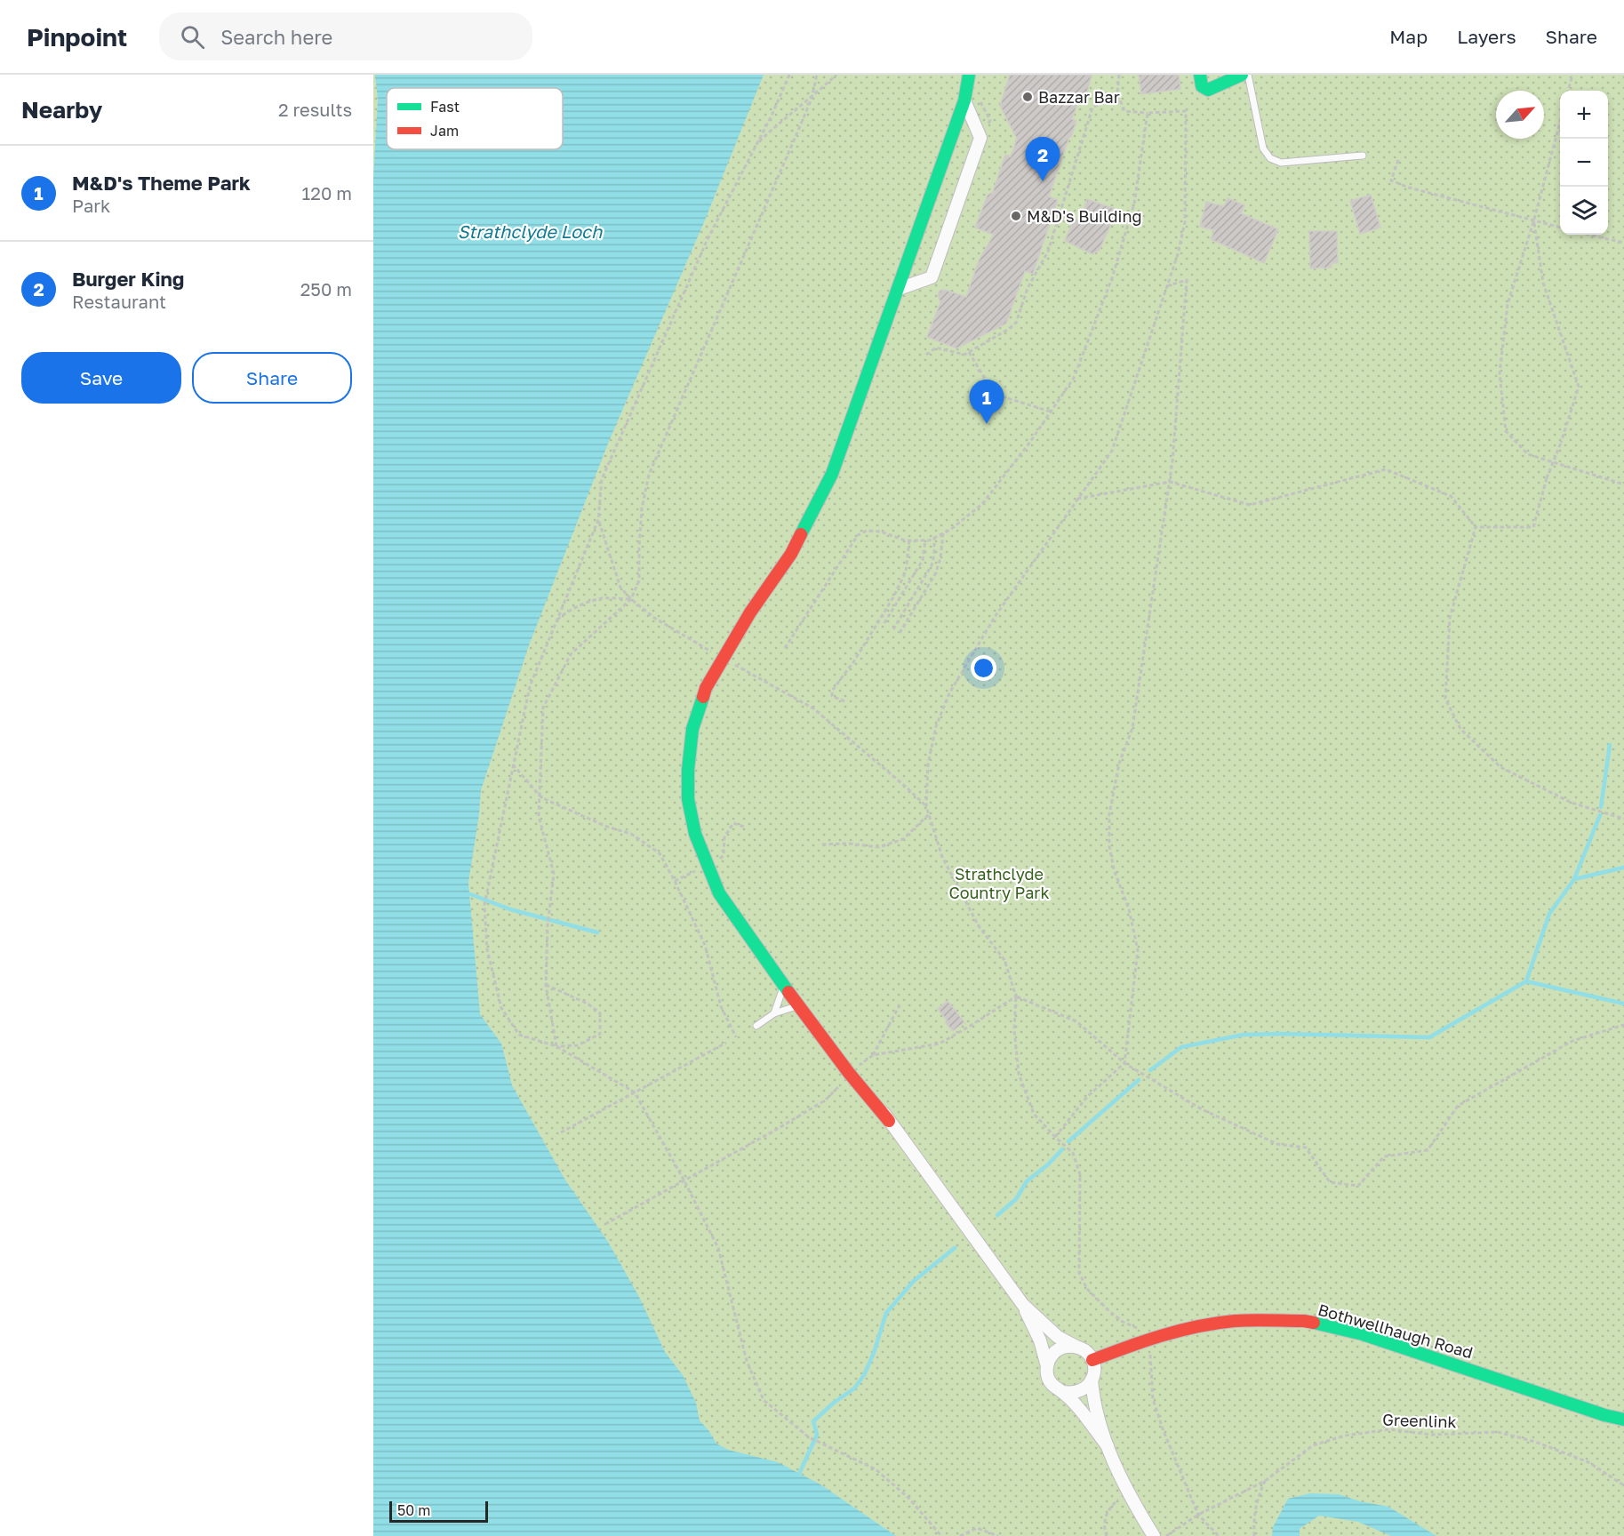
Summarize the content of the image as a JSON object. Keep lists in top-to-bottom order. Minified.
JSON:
{"streets":{"street":["Bothwellhaugh Road"],"path":["Greenlink"]},"water":["Strathclyde Loch"],"parks":["Strathclyde Country Park"],"places":["Bazzar Bar","M&D's Building"],"legend":["Fast","Jam"],"scale_bar":"50 m","north":"top right","page":{"header":"Pinpoint","search":"Search here","nav":["Map","Layers","Share"],"heading":["Nearby","2 results"],"map_buttons":["+","−"],"pins":["2","1"],"list":[{"mark":"1","name":"M&D's Theme Park","note":"Park","value":"120 m"},{"mark":"2","name":"Burger King","note":"Restaurant","value":"250 m"}],"buttons":["Save","Share"],"scale":"50 m"}}
